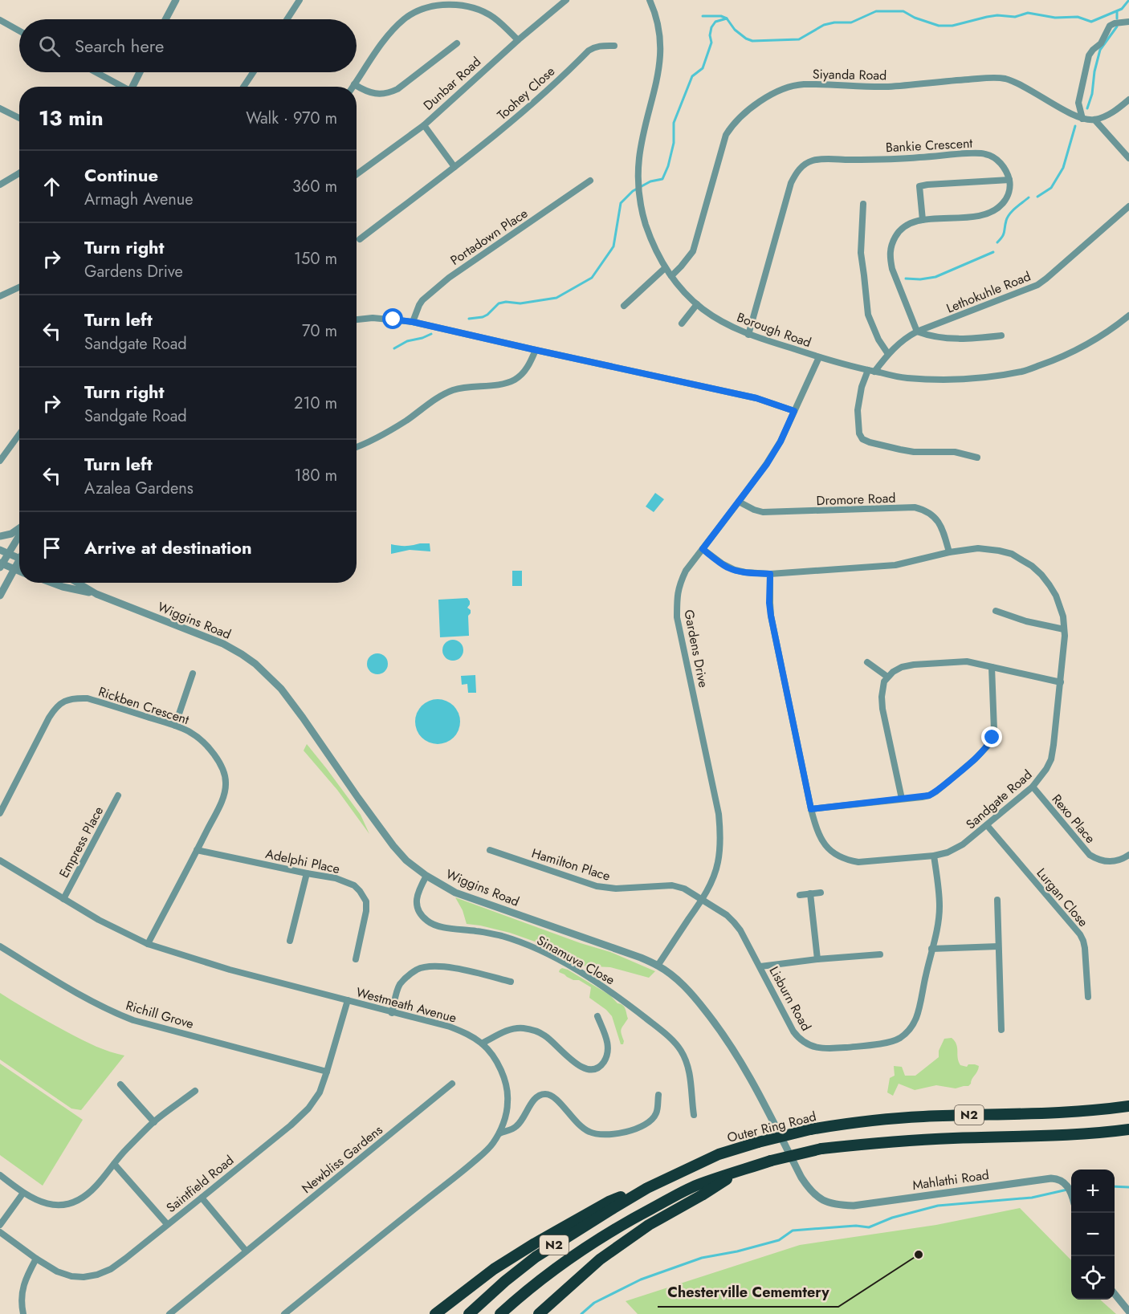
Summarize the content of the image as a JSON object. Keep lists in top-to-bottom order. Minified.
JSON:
{"streets":{"highway":["N2","Outer Ring Road"],"street":["Siyanda Road","Dunbar Road","Toohey Close","Bankie Crescent","Portadown Place","Lethokuhle Road","Borough Road","Dromore Road","Wiggins Road","Gardens Drive","Rickben Crescent","Sandgate Road","Rexo Place","Empress Place","Adelphi Place","Hamilton Place","Lurgan Close","Sinamuva Close","Lisburn Road","Westmeath Avenue","Richill Grove","Newbliss Gardens","Mahlathi Road","Saintfield Road"]},"crossings":[["Siyanda Road","Borough Road"],["Bankie Crescent","Borough Road"],["Lethokuhle Road","Borough Road"],["Borough Road","Gardens Drive"],["Dromore Road","Gardens Drive"],["Dromore Road","Sandgate Road"],["Wiggins Road","Gardens Drive"],["Wiggins Road","Sinamuva Close"],["Wiggins Road","Mahlathi Road"],["Gardens Drive","Sandgate Road"],["Gardens Drive","Hamilton Place"],["Gardens Drive","Lisburn Road"],["Rickben Crescent","Adelphi Place"],["Rickben Crescent","Westmeath Avenue"],["Sandgate Road","Rexo Place"],["Sandgate Road","Lurgan Close"],["Sandgate Road","Lisburn Road"],["Empress Place","Westmeath Avenue"],["Hamilton Place","Lisburn Road"],["Westmeath Avenue","Saintfield Road"],["Richill Grove","Saintfield Road"]],"places":["Chesterville Cememtery"],"page":{"search":"Search here","heading":["13 min","Walk · 970 m"],"list":[["Continue","Armagh Avenue","360 m"],["Turn right","Gardens Drive","150 m"],["Turn left","Sandgate Road","70 m"],["Turn right","Sandgate Road","210 m"],["Turn left","Azalea Gardens","180 m"],"Arrive at destination"],"map_buttons":["+","−"]}}
